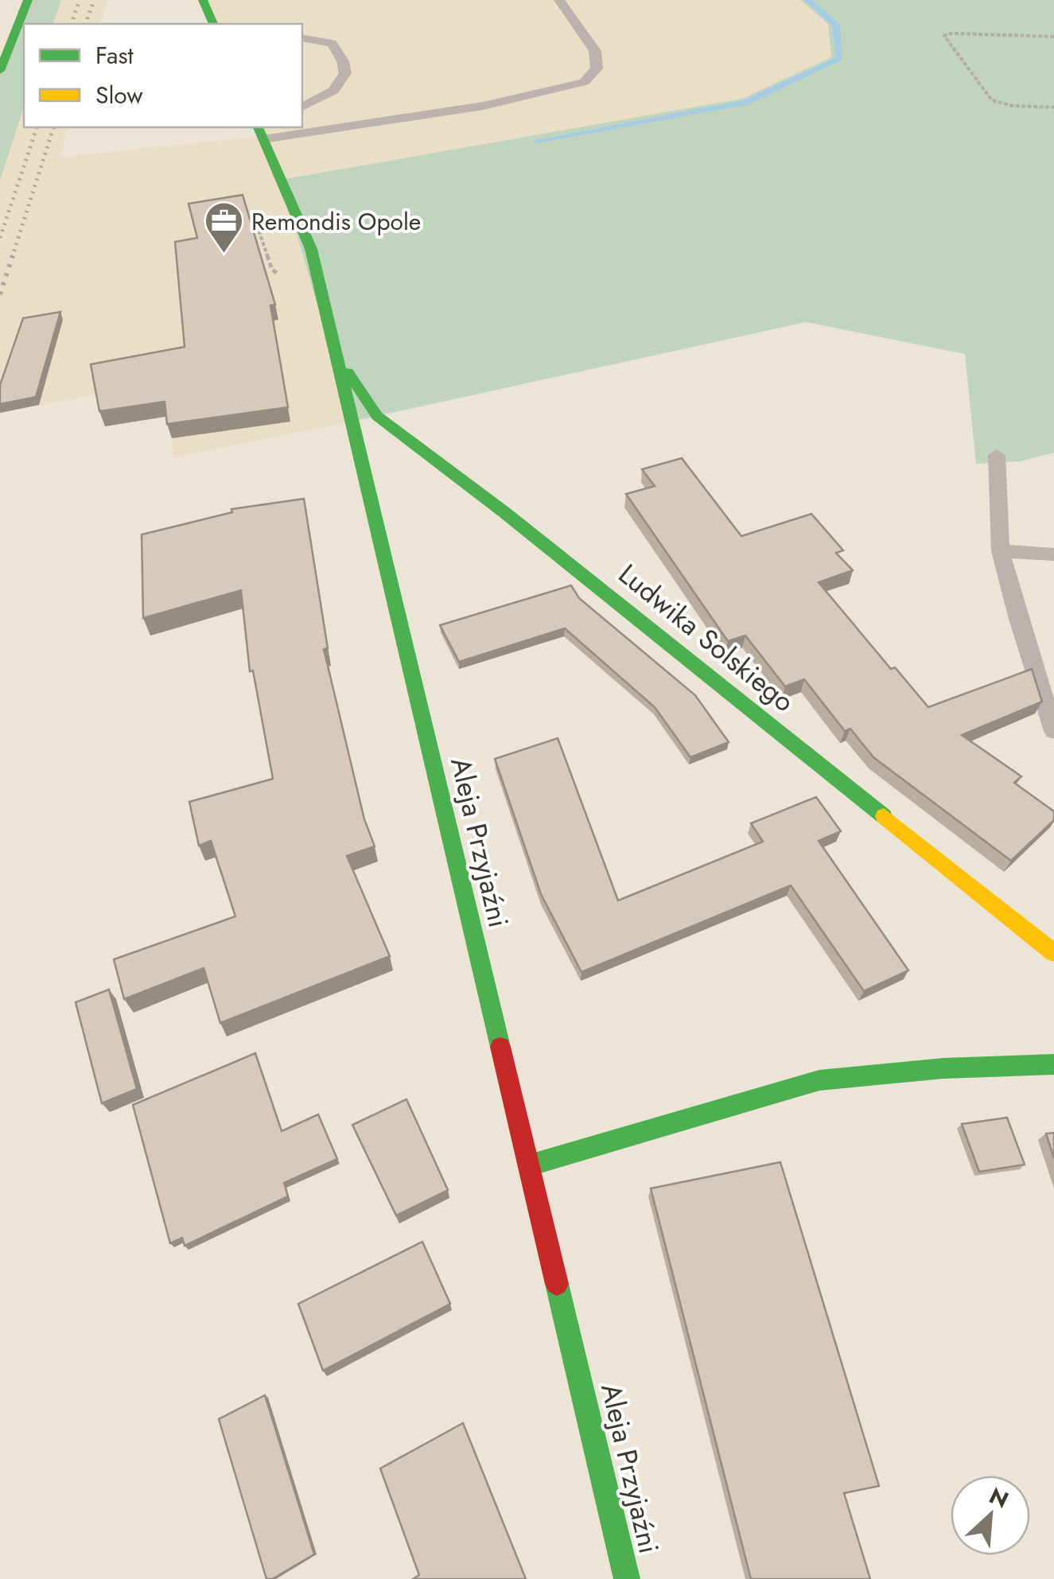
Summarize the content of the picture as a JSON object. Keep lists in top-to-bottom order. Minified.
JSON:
{"streets":{"street":["Ludwika Solskiego","Aleja Przyjaźni"]},"crossings":[["Ludwika Solskiego","Aleja Przyjaźni"]],"places":{"office":["Remondis Opole"]},"legend":["Fast","Slow"],"north":"top right"}
